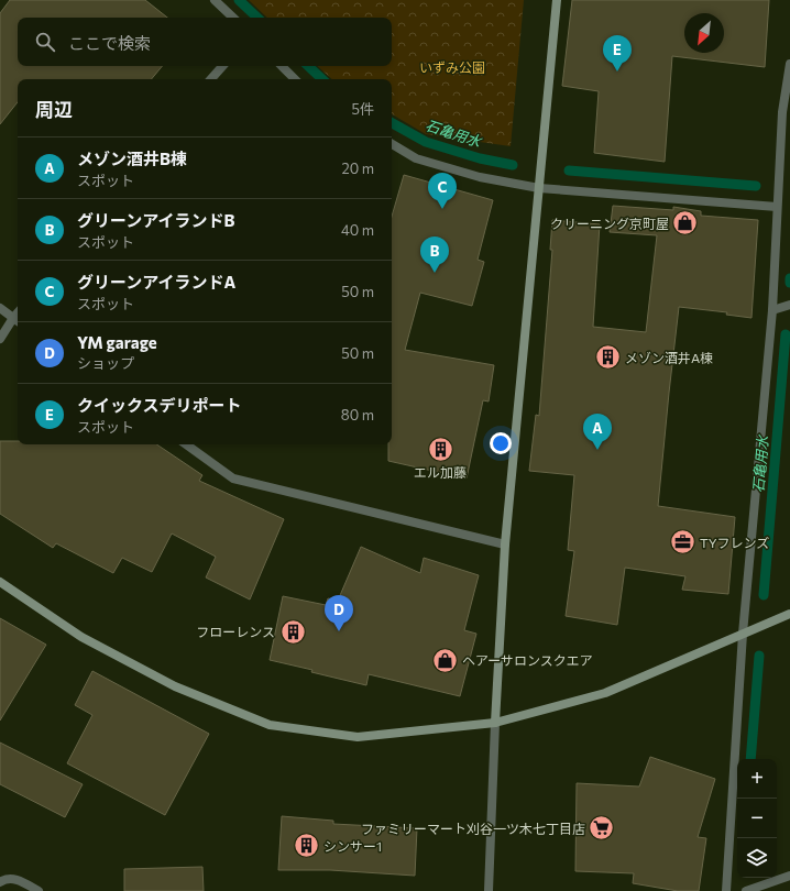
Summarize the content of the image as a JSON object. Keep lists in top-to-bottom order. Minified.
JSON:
{"water":["石亀用水"],"parks":["いずみ公園"],"places":{"shop":["クリーニング京町屋","ヘアーサロンスクエア"],"building":["メゾン酒井A棟","エル加藤","フローレンス","シンサー1"],"office":["TYフレンズ"],"supermarket":["ファミリーマート刈谷一ツ木七丁目店"]},"north":"bottom left","page":{"search":"ここで検索","pins":["E","C","B","A","D"],"heading":["周辺","5件"],"list":[{"mark":"A","name":"メゾン酒井B棟","note":"スポット","value":"20 m"},{"mark":"B","name":"グリーンアイランドB","note":"スポット","value":"40 m"},{"mark":"C","name":"グリーンアイランドA","note":"スポット","value":"50 m"},{"mark":"D","name":"YM garage","note":"ショップ","value":"50 m"},{"mark":"E","name":"クイックスデリポート","note":"スポット","value":"80 m"}],"map_buttons":["+","−"]}}
